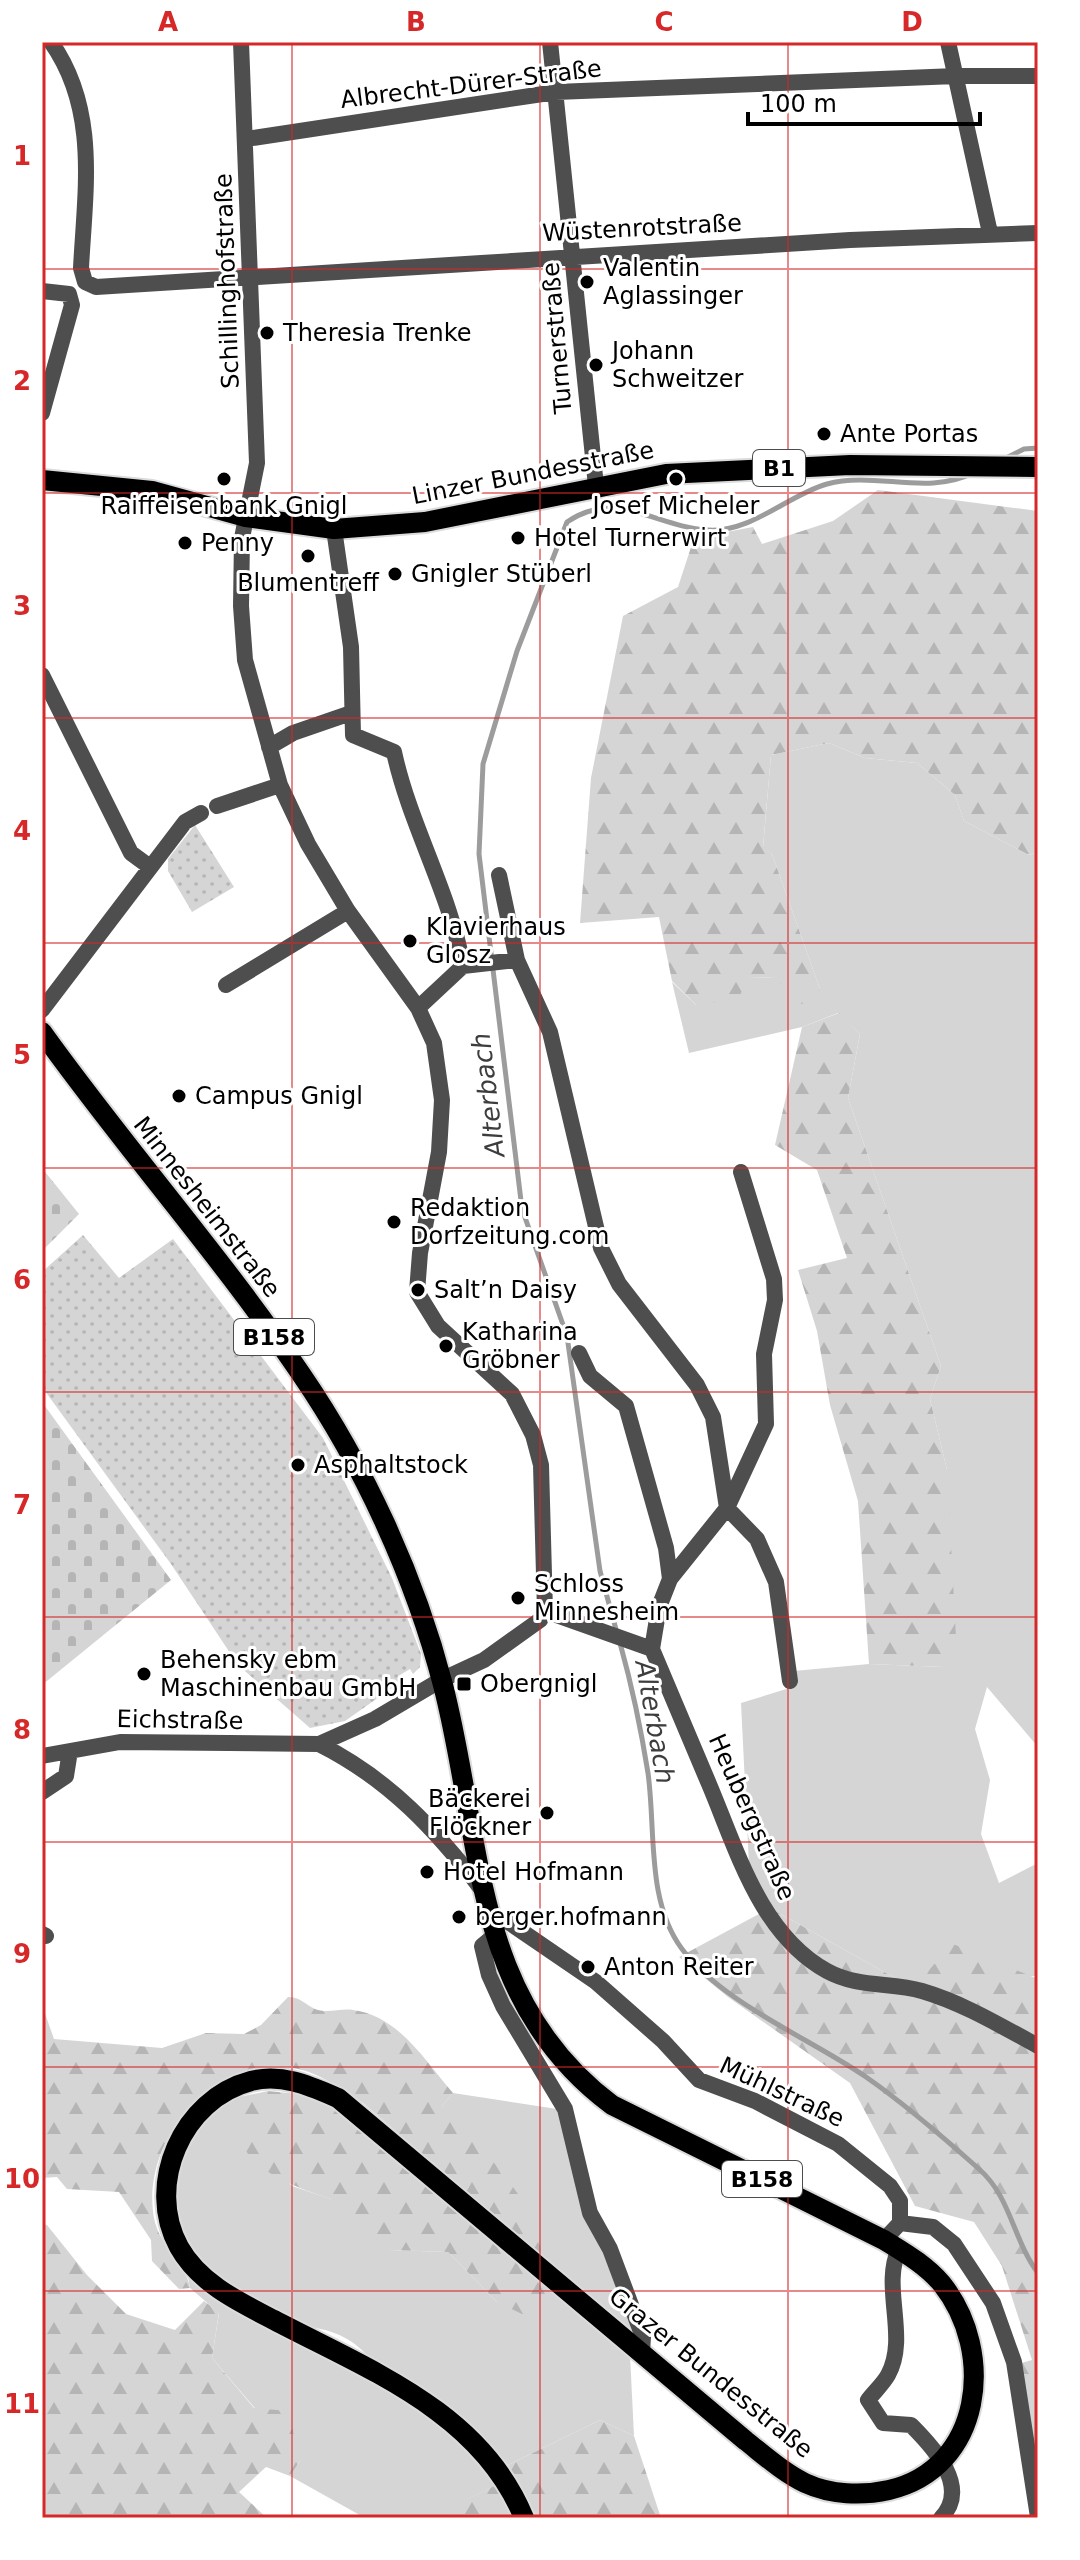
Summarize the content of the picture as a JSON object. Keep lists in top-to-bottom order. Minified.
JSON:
{"streets":{"main road":["B1","Linzer Bundesstraße","Minnesheimstraße","B158","Grazer Bundesstraße"],"street":["Albrecht-Dürer-Straße","Wüstenrotstraße","Schillinghofstraße","Turnerstraße","Eichstraße","Heubergstraße","Mühlstraße"]},"crossings":[["Albrecht-Dürer-Straße","Schillinghofstraße"],["Albrecht-Dürer-Straße","Turnerstraße"],["Wüstenrotstraße","Schillinghofstraße"],["Wüstenrotstraße","Turnerstraße"],["Schillinghofstraße","Linzer Bundesstraße"],["Turnerstraße","Linzer Bundesstraße"],["Minnesheimstraße","Eichstraße"],["Minnesheimstraße","Grazer Bundesstraße"],["Eichstraße","Grazer Bundesstraße"],["Mühlstraße","Grazer Bundesstraße"]],"water":["Alterbach"],"places":{"other":["Valentin Aglassinger","Theresia Trenke","Johann Schweitzer","Ante Portas","Raiffeisenbank Gnigl","Josef Micheler","Hotel Turnerwirt","Penny","Blumentreff","Gnigler Stüberl","Klavierhaus Glosz","Campus Gnigl","Redaktion Dorfzeitung.com","Salt’n Daisy","Katharina Gröbner","Asphaltstock","Schloss Minnesheim","Behensky ebm Maschinenbau GmbH","Bäckerei Flöckner","Hotel Hofmann","berger.hofmann","Anton Reiter"],"transit":["Obergnigl"]},"scale_bar":"100 m","grid":{"columns":["A","B","C","D"],"rows":["1","2","3","4","5","6","7","8","9","10","11"]}}
